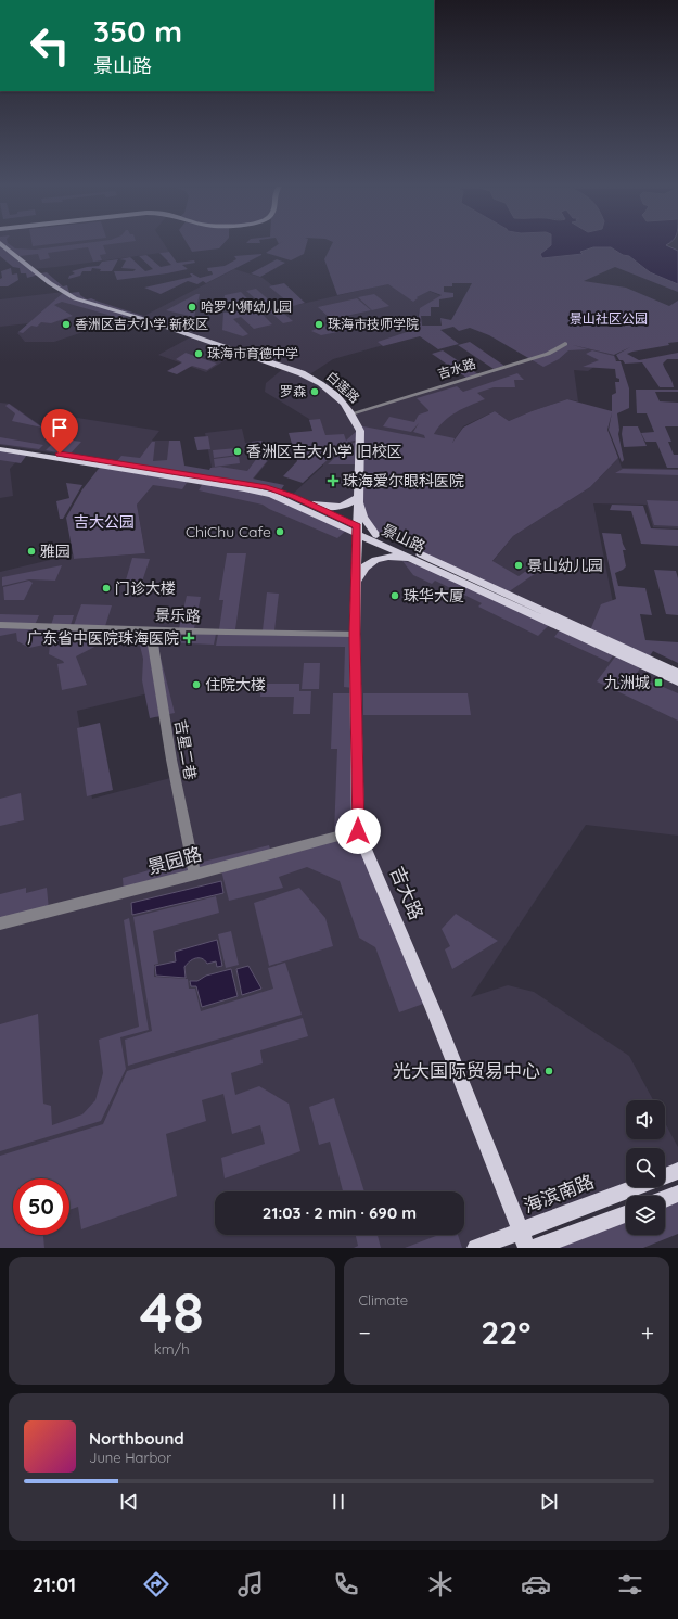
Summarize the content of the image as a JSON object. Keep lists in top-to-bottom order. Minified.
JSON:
{"streets":{"main road":["白莲路","景山路","吉大路","海滨南路"],"street":["吉水路","景乐路","吉星二巷","景园路"]},"crossings":[["吉水路","白莲路"],["白莲路","景山路"],["白莲路","吉大路"],["景山路","吉大路"],["景乐路","吉星二巷"],["景乐路","吉大路"],["吉星二巷","景园路"],["景园路","吉大路"],["吉大路","海滨南路"]],"parks":["景山社区公园","吉大公园"],"places":{"other":["哈罗小狮幼儿园","香洲区吉大小学 新校区","珠海市技师学院","珠海市育德中学","罗森","香洲区吉大小学 旧校区","ChiChu Cafe","雅园","景山幼儿园","门诊大楼","珠华大厦","住院大楼","光大国际贸易中心"],"health":["珠海爱尔眼科医院","广东省中医院珠海医院"],"transit":["九洲城"]},"page":{"turn":["350 m","景山路"],"limit":"50","trip":"21:03 · 2 min · 690 m","tile":[["48","km/h"],"Climate"],"heat":["−","22°","+"],"song":["Northbound","June Harbor"],"tabs":"21:01"}}
